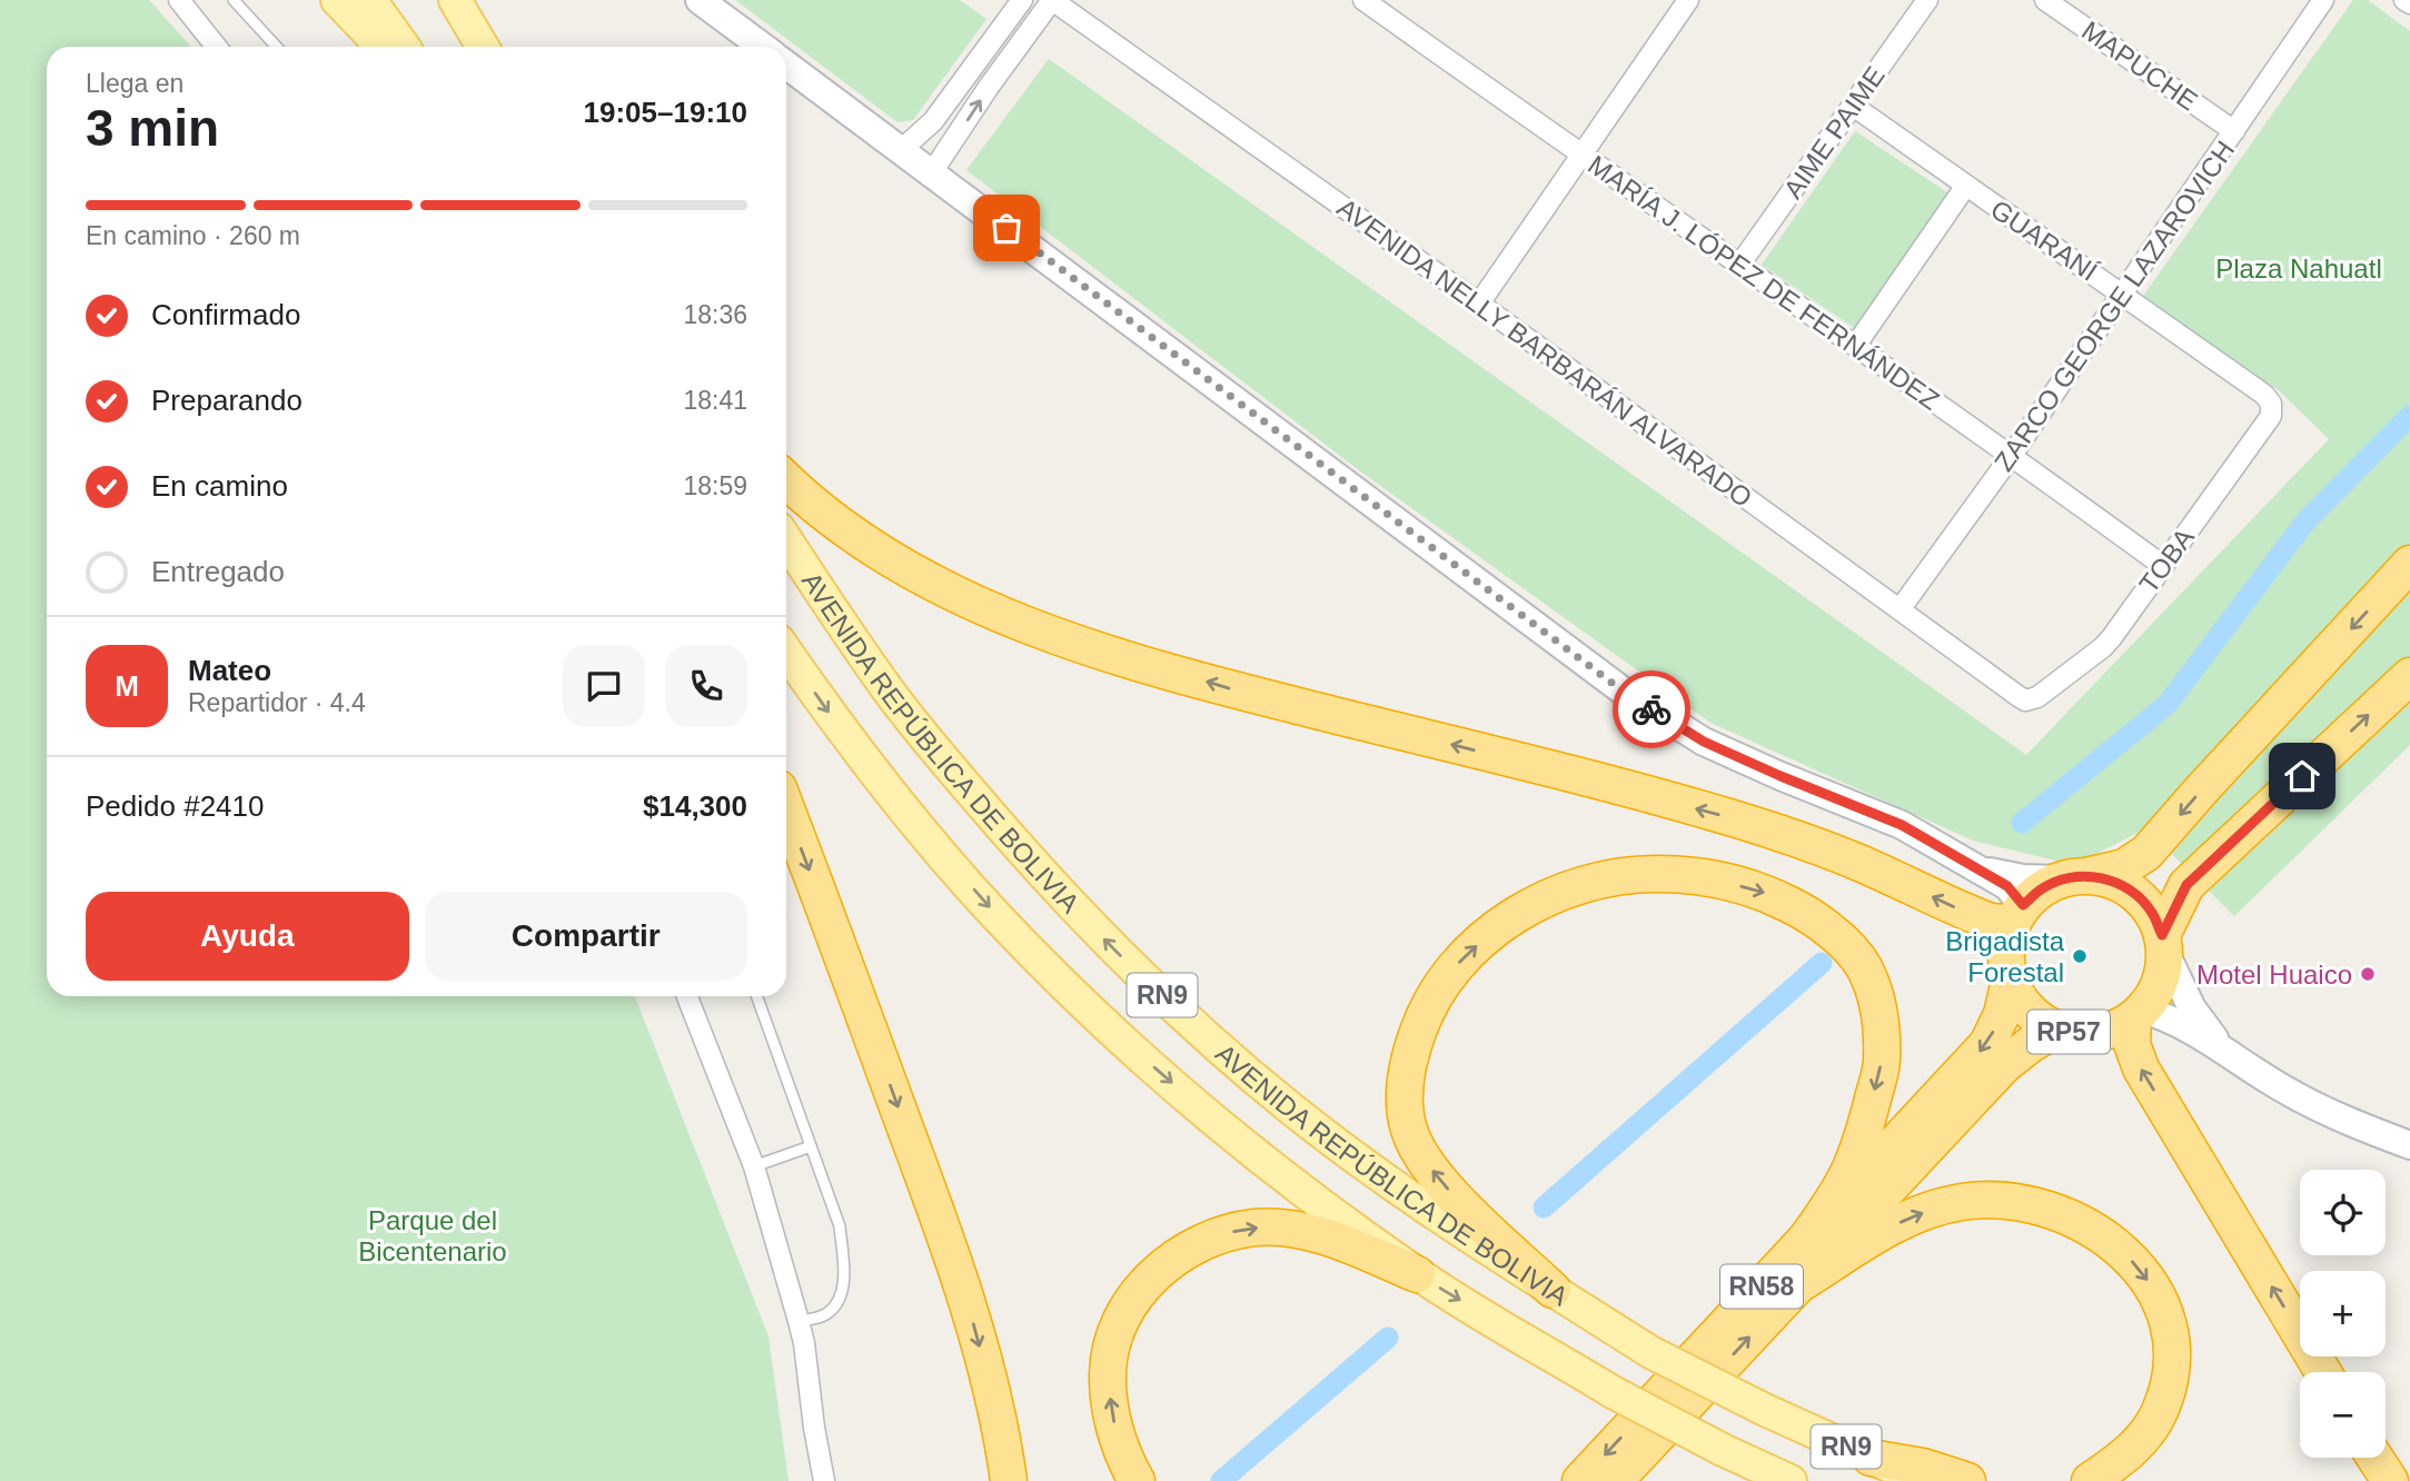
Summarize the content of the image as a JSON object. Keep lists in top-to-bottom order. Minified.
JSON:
{"streets":{"highway":["RP57","RN58"],"main road":["AVENIDA REPÚBLICA DE BOLIVIA","RN9"],"street":["MAPUCHE","AIME PAIME","GUARANÍ","MARÍA J. LÓPEZ DE FERNÁNDEZ","ZARCO GEORGE LAZAROVICH","AVENIDA NELLY BARBARÁN ALVARADO","TOBA"]},"crossings":[["MAPUCHE","ZARCO GEORGE LAZAROVICH"],["AIME PAIME","GUARANÍ"],["AIME PAIME","MARÍA J. LÓPEZ DE FERNÁNDEZ"],["GUARANÍ","ZARCO GEORGE LAZAROVICH"],["GUARANÍ","TOBA"],["MARÍA J. LÓPEZ DE FERNÁNDEZ","ZARCO GEORGE LAZAROVICH"],["MARÍA J. LÓPEZ DE FERNÁNDEZ","TOBA"],["ZARCO GEORGE LAZAROVICH","AVENIDA NELLY BARBARÁN ALVARADO"],["AVENIDA NELLY BARBARÁN ALVARADO","TOBA"],["RP57","RN58"]],"parks":["Plaza Nahuatl","Parque del Bicentenario"],"places":["Brigadista Forestal","Motel Huaico"],"page":{"heading":["3 min","Llega en","19:05–19:10"],"panel":["Mateo","Repartidor · 4.4","Pedido #2410","$14,300"],"bar":"En camino · 260 m","list":[["Confirmado","18:36"],["Preparando","18:41"],["En camino","18:59"],"Entregado"],"round":"M","buttons":["Ayuda","Compartir"],"map_buttons":["+","−"]}}
